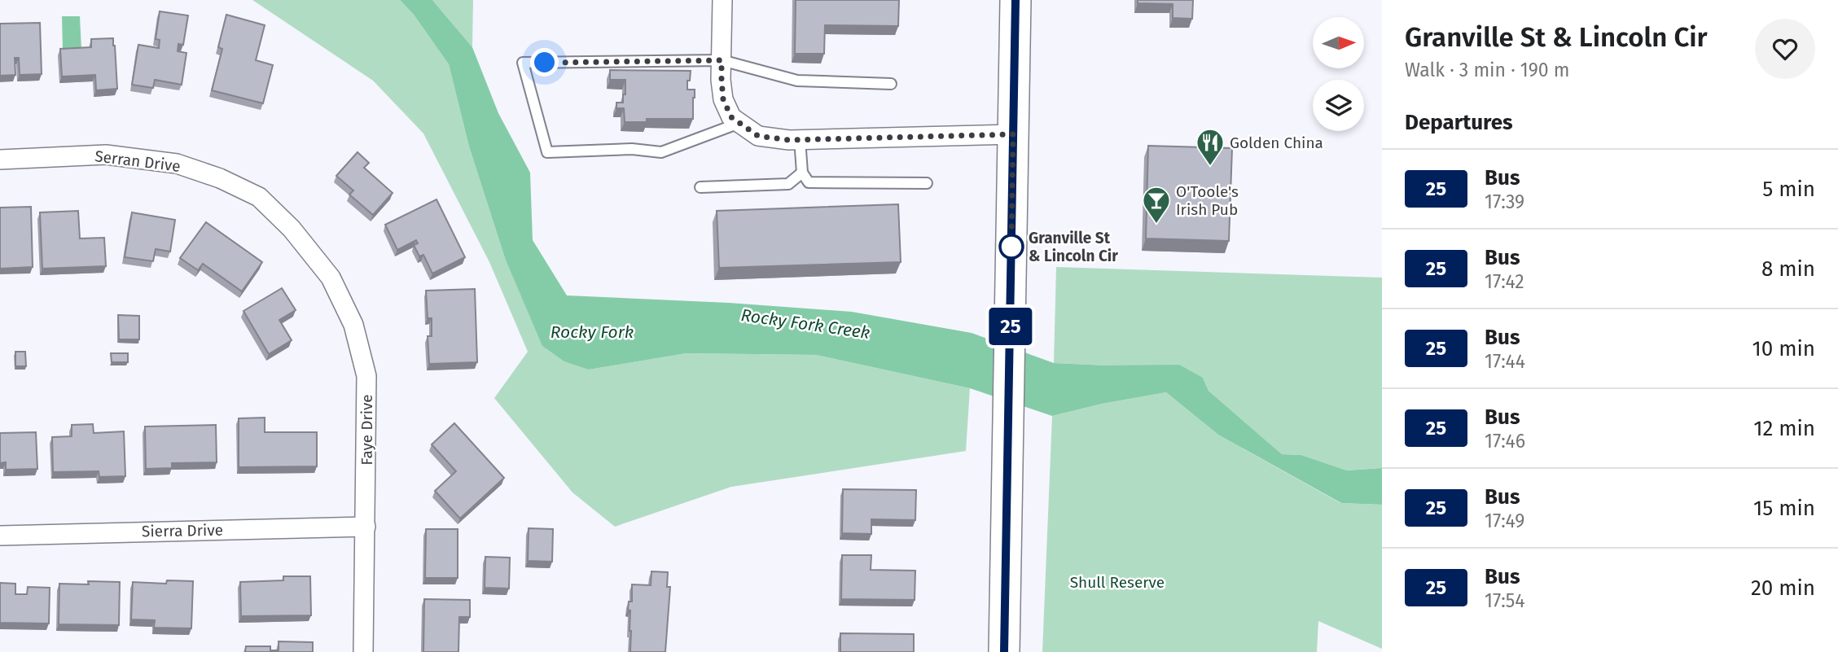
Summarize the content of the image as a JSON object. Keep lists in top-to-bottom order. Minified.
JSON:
{"streets":{"street":["Serran Drive","Faye Drive","Sierra Drive"]},"crossings":[["Serran Drive","Faye Drive"],["Faye Drive","Sierra Drive"]],"water":["Rocky Fork Creek","Rocky Fork"],"parks":["Shull Reserve"],"places":{"restaurant":["Golden China"],"bar":["O'Toole's Irish Pub"],"other":["Granville St & Lincoln Cir"]},"lines":["bus line 25"],"north":"right","page":{"on_map":"25","heading":[["Granville St & Lincoln Cir","Walk · 3 min · 190 m"],"Departures"],"list":[{"mark":"25","name":"Bus","note":"17:39","value":"5 min"},{"mark":"25","name":"Bus","note":"17:42","value":"8 min"},{"mark":"25","name":"Bus","note":"17:44","value":"10 min"},{"mark":"25","name":"Bus","note":"17:46","value":"12 min"},{"mark":"25","name":"Bus","note":"17:49","value":"15 min"},{"mark":"25","name":"Bus","note":"17:54","value":"20 min"}]}}
